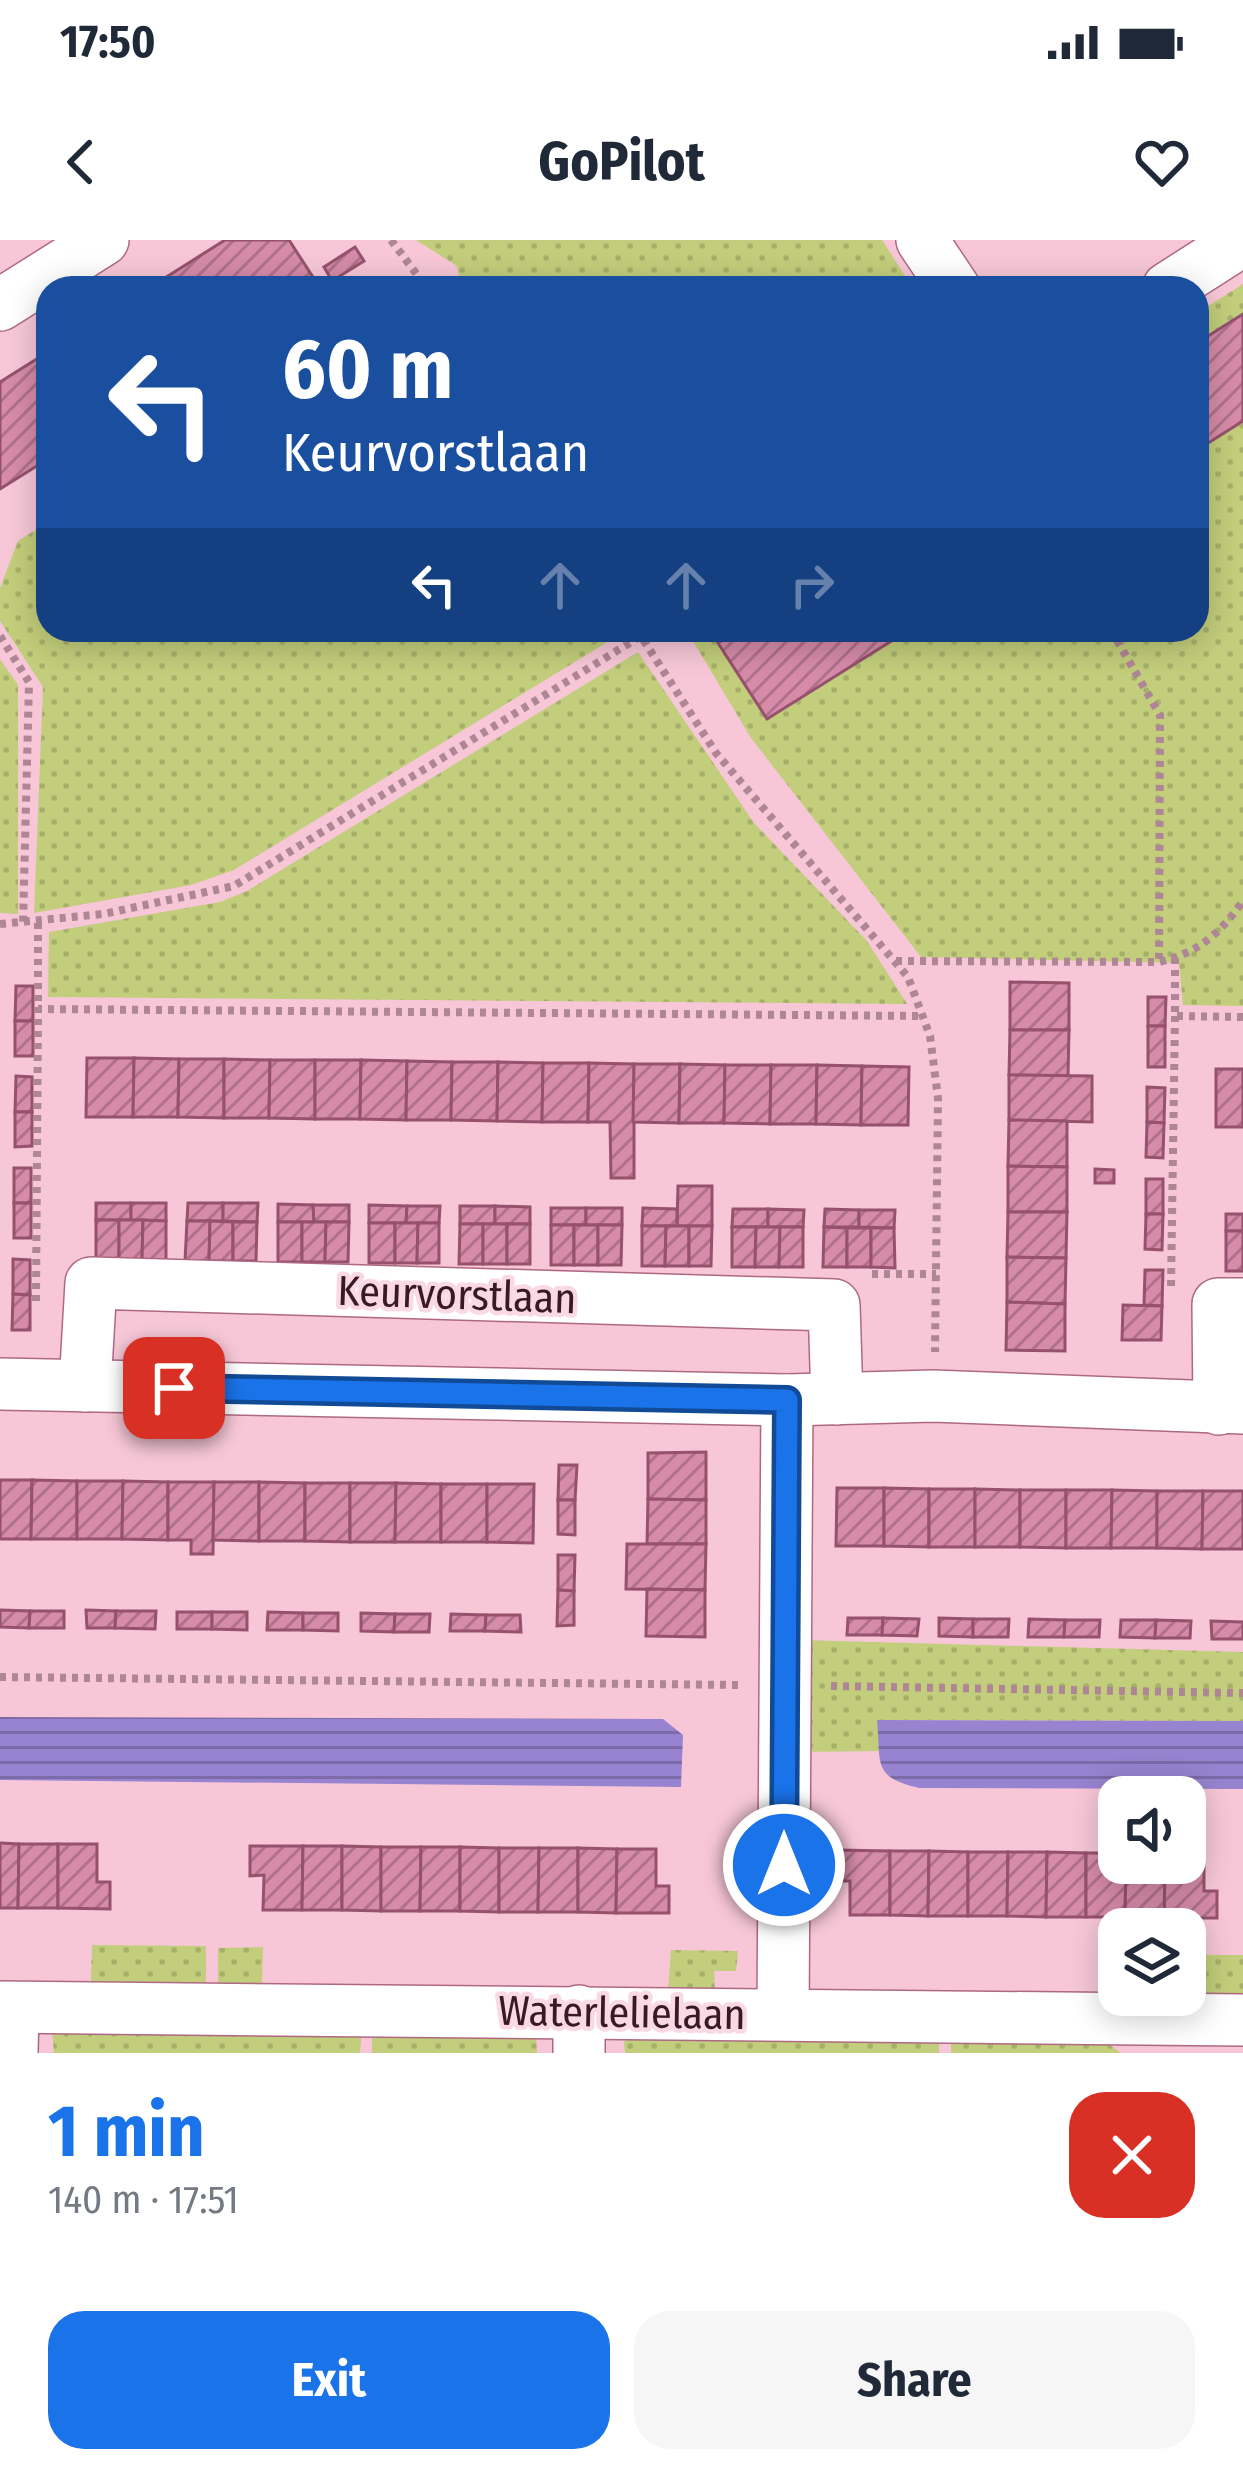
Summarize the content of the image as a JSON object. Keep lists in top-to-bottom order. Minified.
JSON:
{"streets":{"street":["Keurvorstlaan","Waterlelielaan"]},"page":{"status":"17:50","header":"GoPilot","turn":["60 m","Keurvorstlaan"],"heading":["1 min","140 m · 17:51"],"buttons":["Exit","Share"]}}
